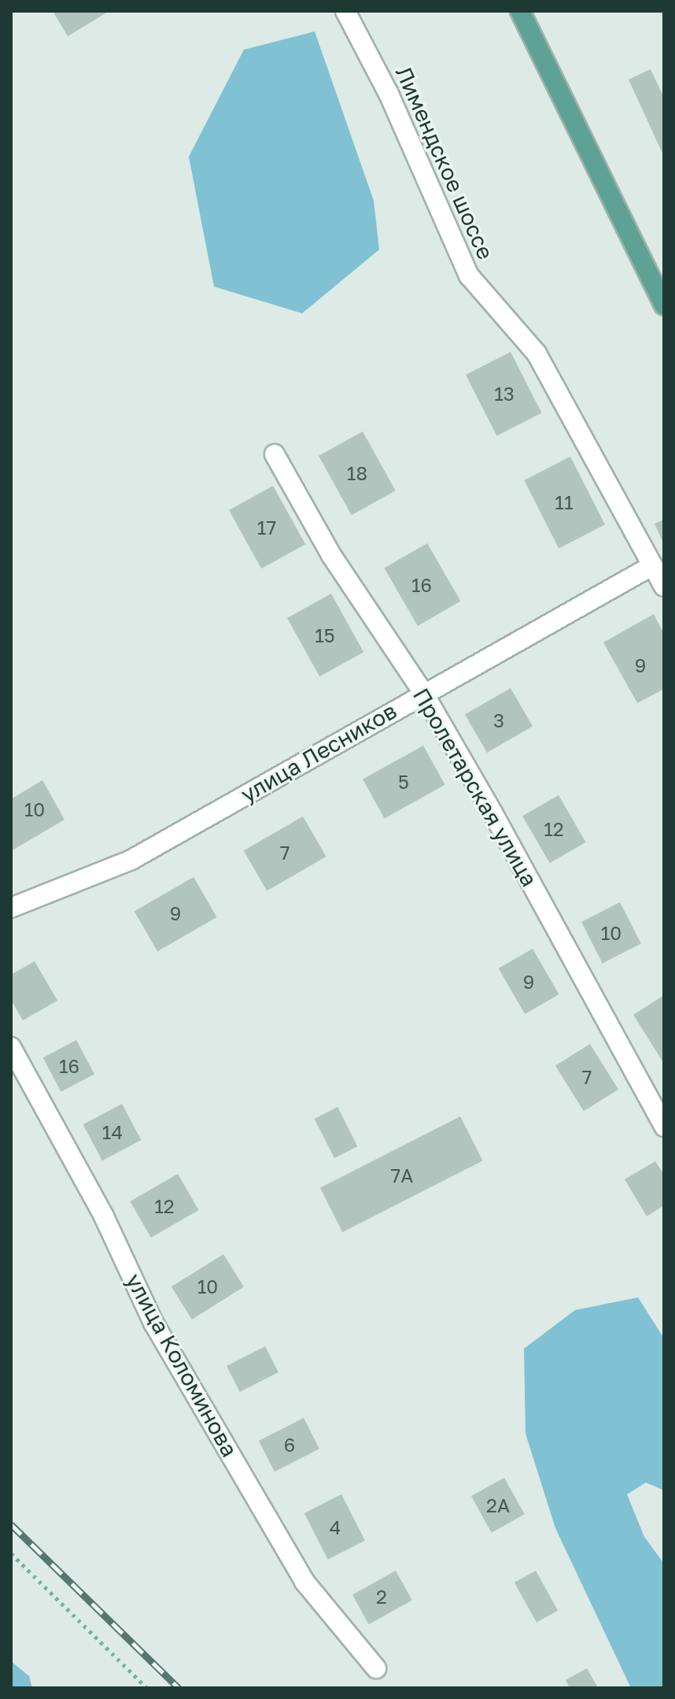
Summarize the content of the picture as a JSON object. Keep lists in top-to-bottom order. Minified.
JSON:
{"streets":{"street":["Лимендское шоссе","улица Лесников","Пролетарская улица","улица Коломинова"]},"crossings":[["Лимендское шоссе","улица Лесников"],["улица Лесников","Пролетарская улица"]],"house_numbers":["13","18","11","17","16","15","9","3","5","10","12","7","9","10","9","16","7","14","7А","12","10","6","2А","4","2"]}
